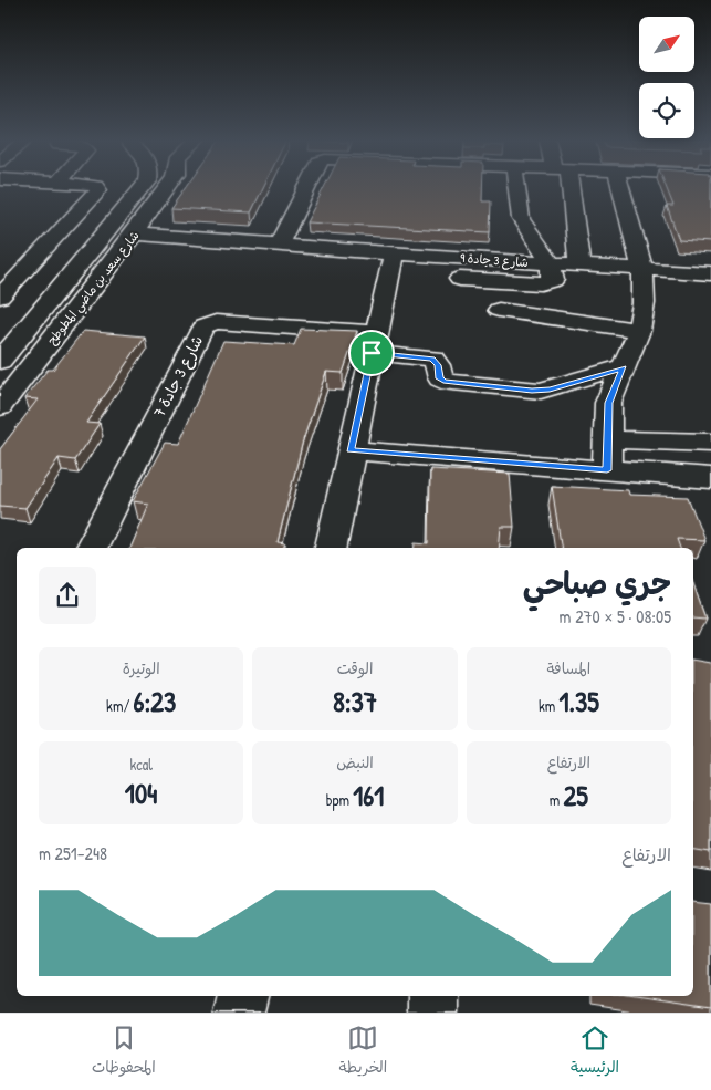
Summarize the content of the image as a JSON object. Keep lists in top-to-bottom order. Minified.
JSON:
{"streets":{"street":["شارع 3 جادة 9","شارع سعد بن ماضي المطوطح","شارع 3 جادة 7"]},"crossings":[["شارع 3 جادة 9","شارع سعد بن ماضي المطوطح"]],"north":"top right","page":{"heading":["جري صباحي","08:05 · 5 × 270 m"],"stats":[["المسافة","1.35 km"],["الوقت","8:37"],["الوتيرة","6:23 /km"],["الارتفاع","25 m"],["النبض","161 bpm"],["kcal","104"]],"chart":["الارتفاع","248–251 m"],"tabs":["الرئيسية","الخريطة","المحفوظات"]}}
